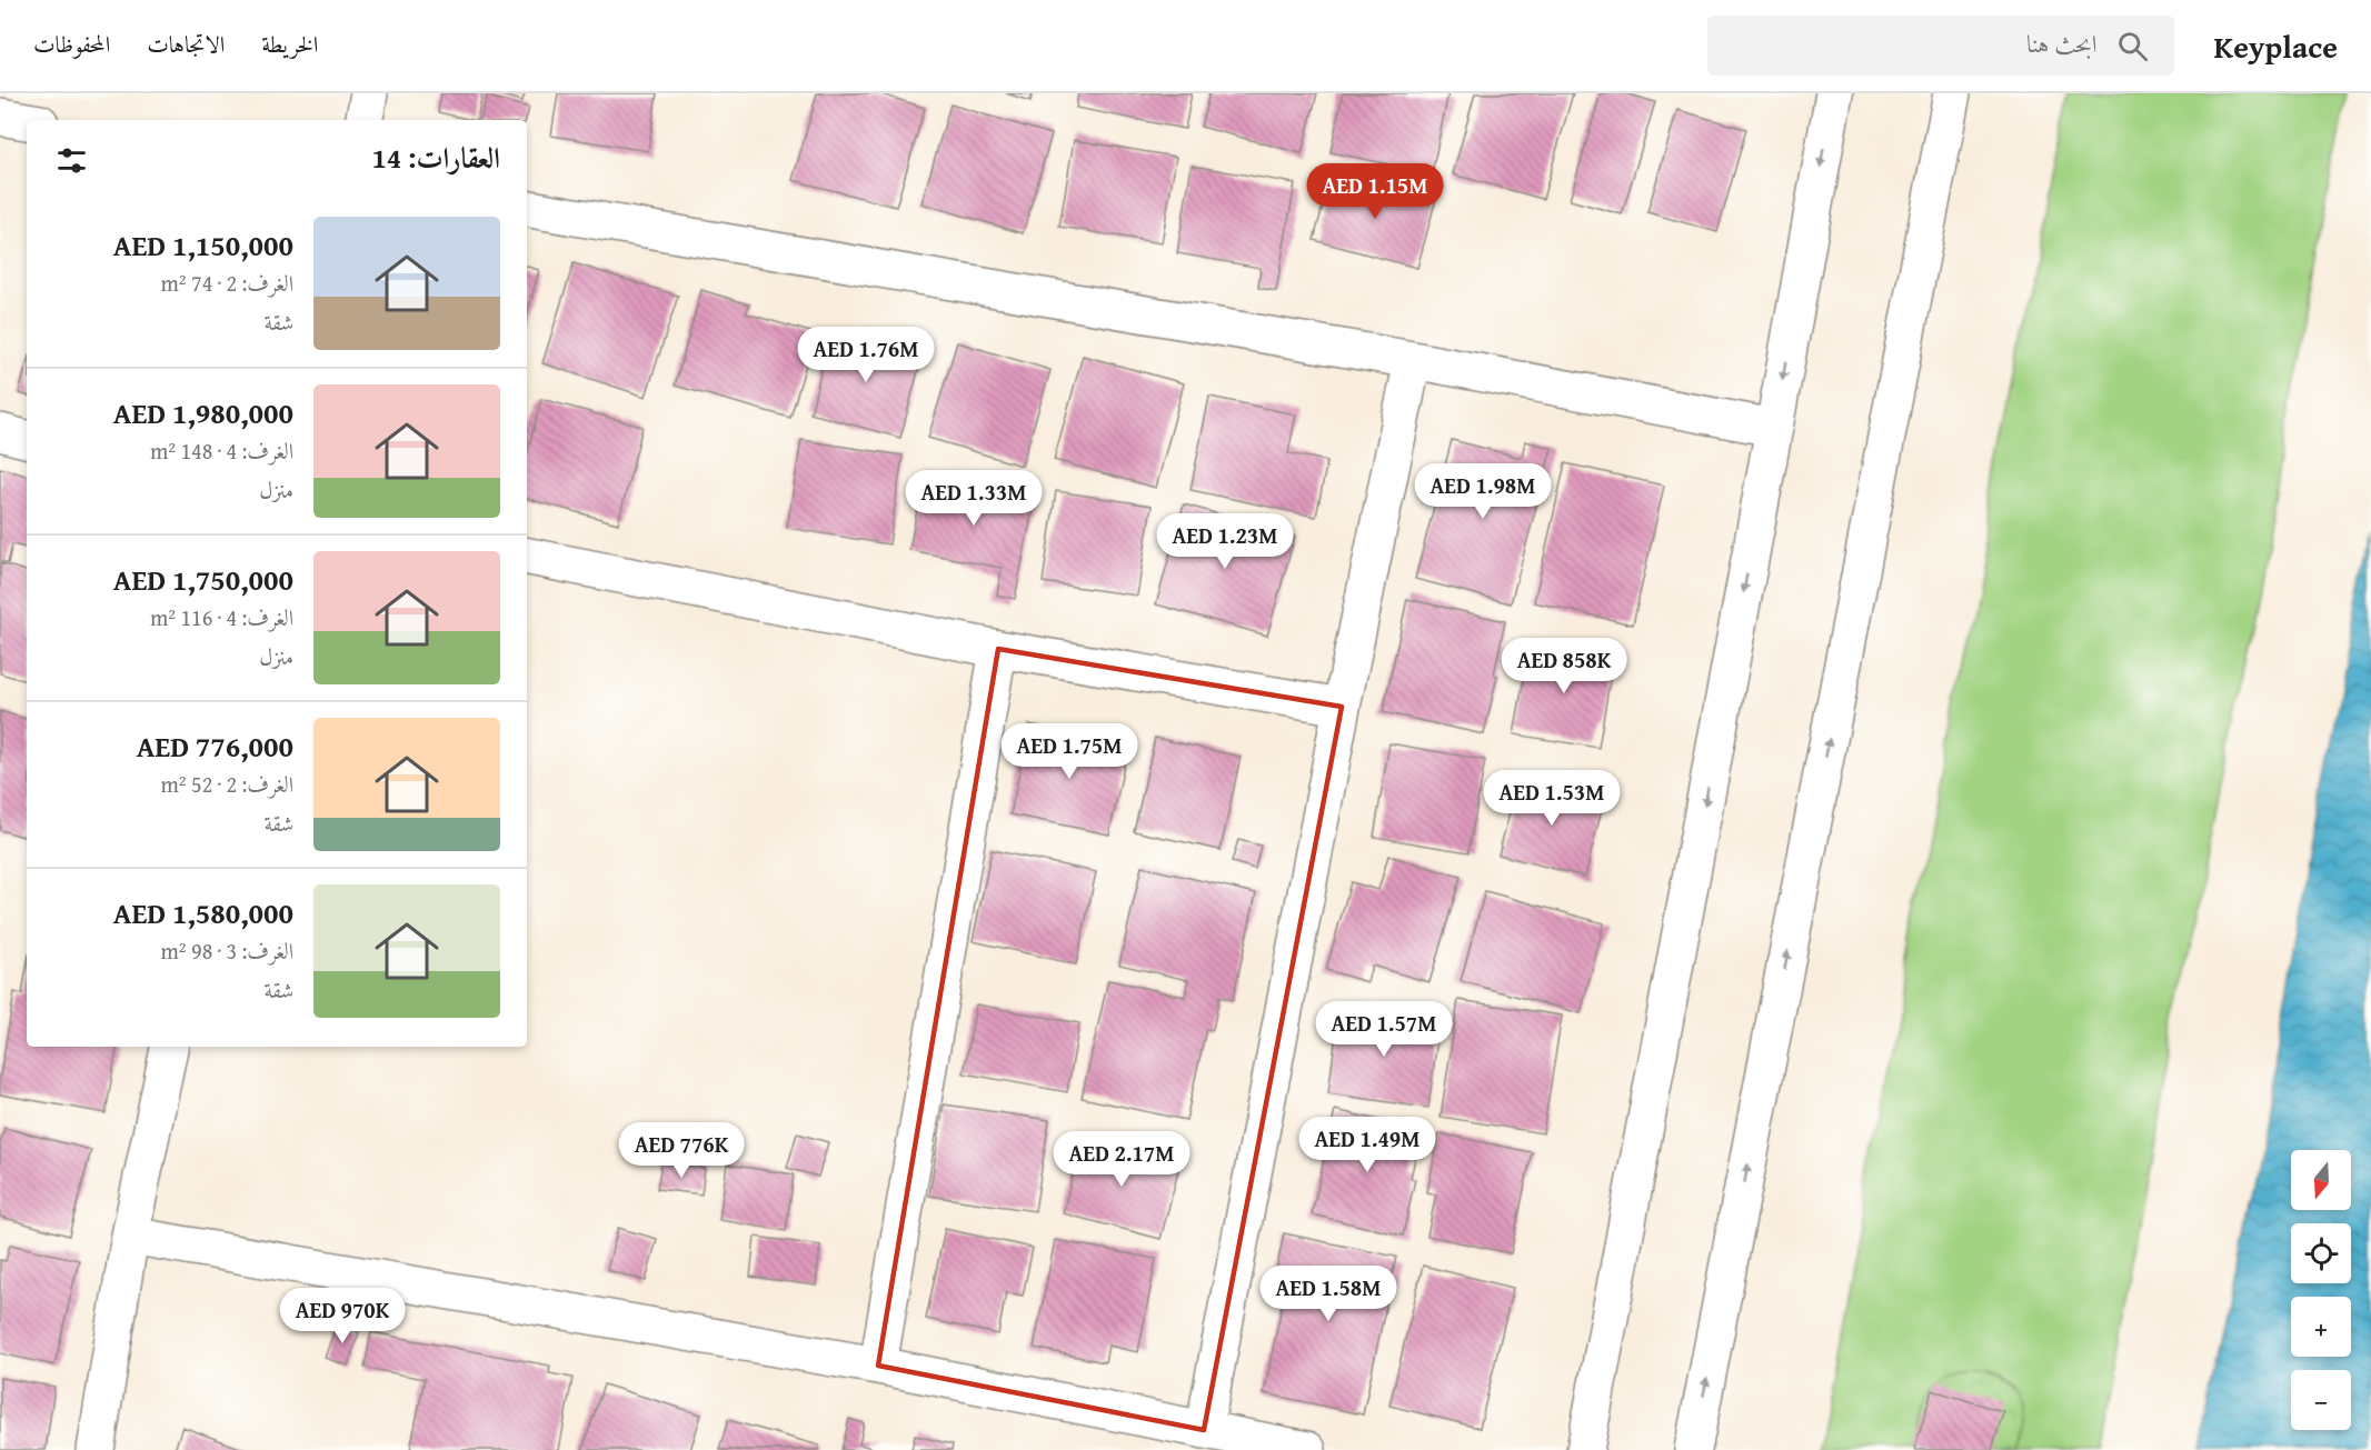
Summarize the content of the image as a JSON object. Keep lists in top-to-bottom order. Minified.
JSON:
{"north":"bottom","page":{"header":"Keyplace","search":"ابحث هنا","nav":["الخريطة","الاتجاهات","المحفوظات"],"heading":"العقارات: 14","price":["AED 1.15M","AED 1.76M","AED 1.98M","AED 1.33M","AED 1.23M","AED 858K","AED 1.75M","AED 1.53M","AED 1.57M","AED 1.49M","AED 776K","AED 2.17M","AED 1.58M","AED 970K"],"list":[{"name":"AED 1,150,000","note":"الغرف: 2 · 74 m² · شقة"},{"name":"AED 1,980,000","note":"الغرف: 4 · 148 m² · منزل"},{"name":"AED 1,750,000","note":"الغرف: 4 · 116 m² · منزل"},{"name":"AED 776,000","note":"الغرف: 2 · 52 m² · شقة"},{"name":"AED 1,580,000","note":"الغرف: 3 · 98 m² · شقة"}],"map_buttons":["+","−"]}}
